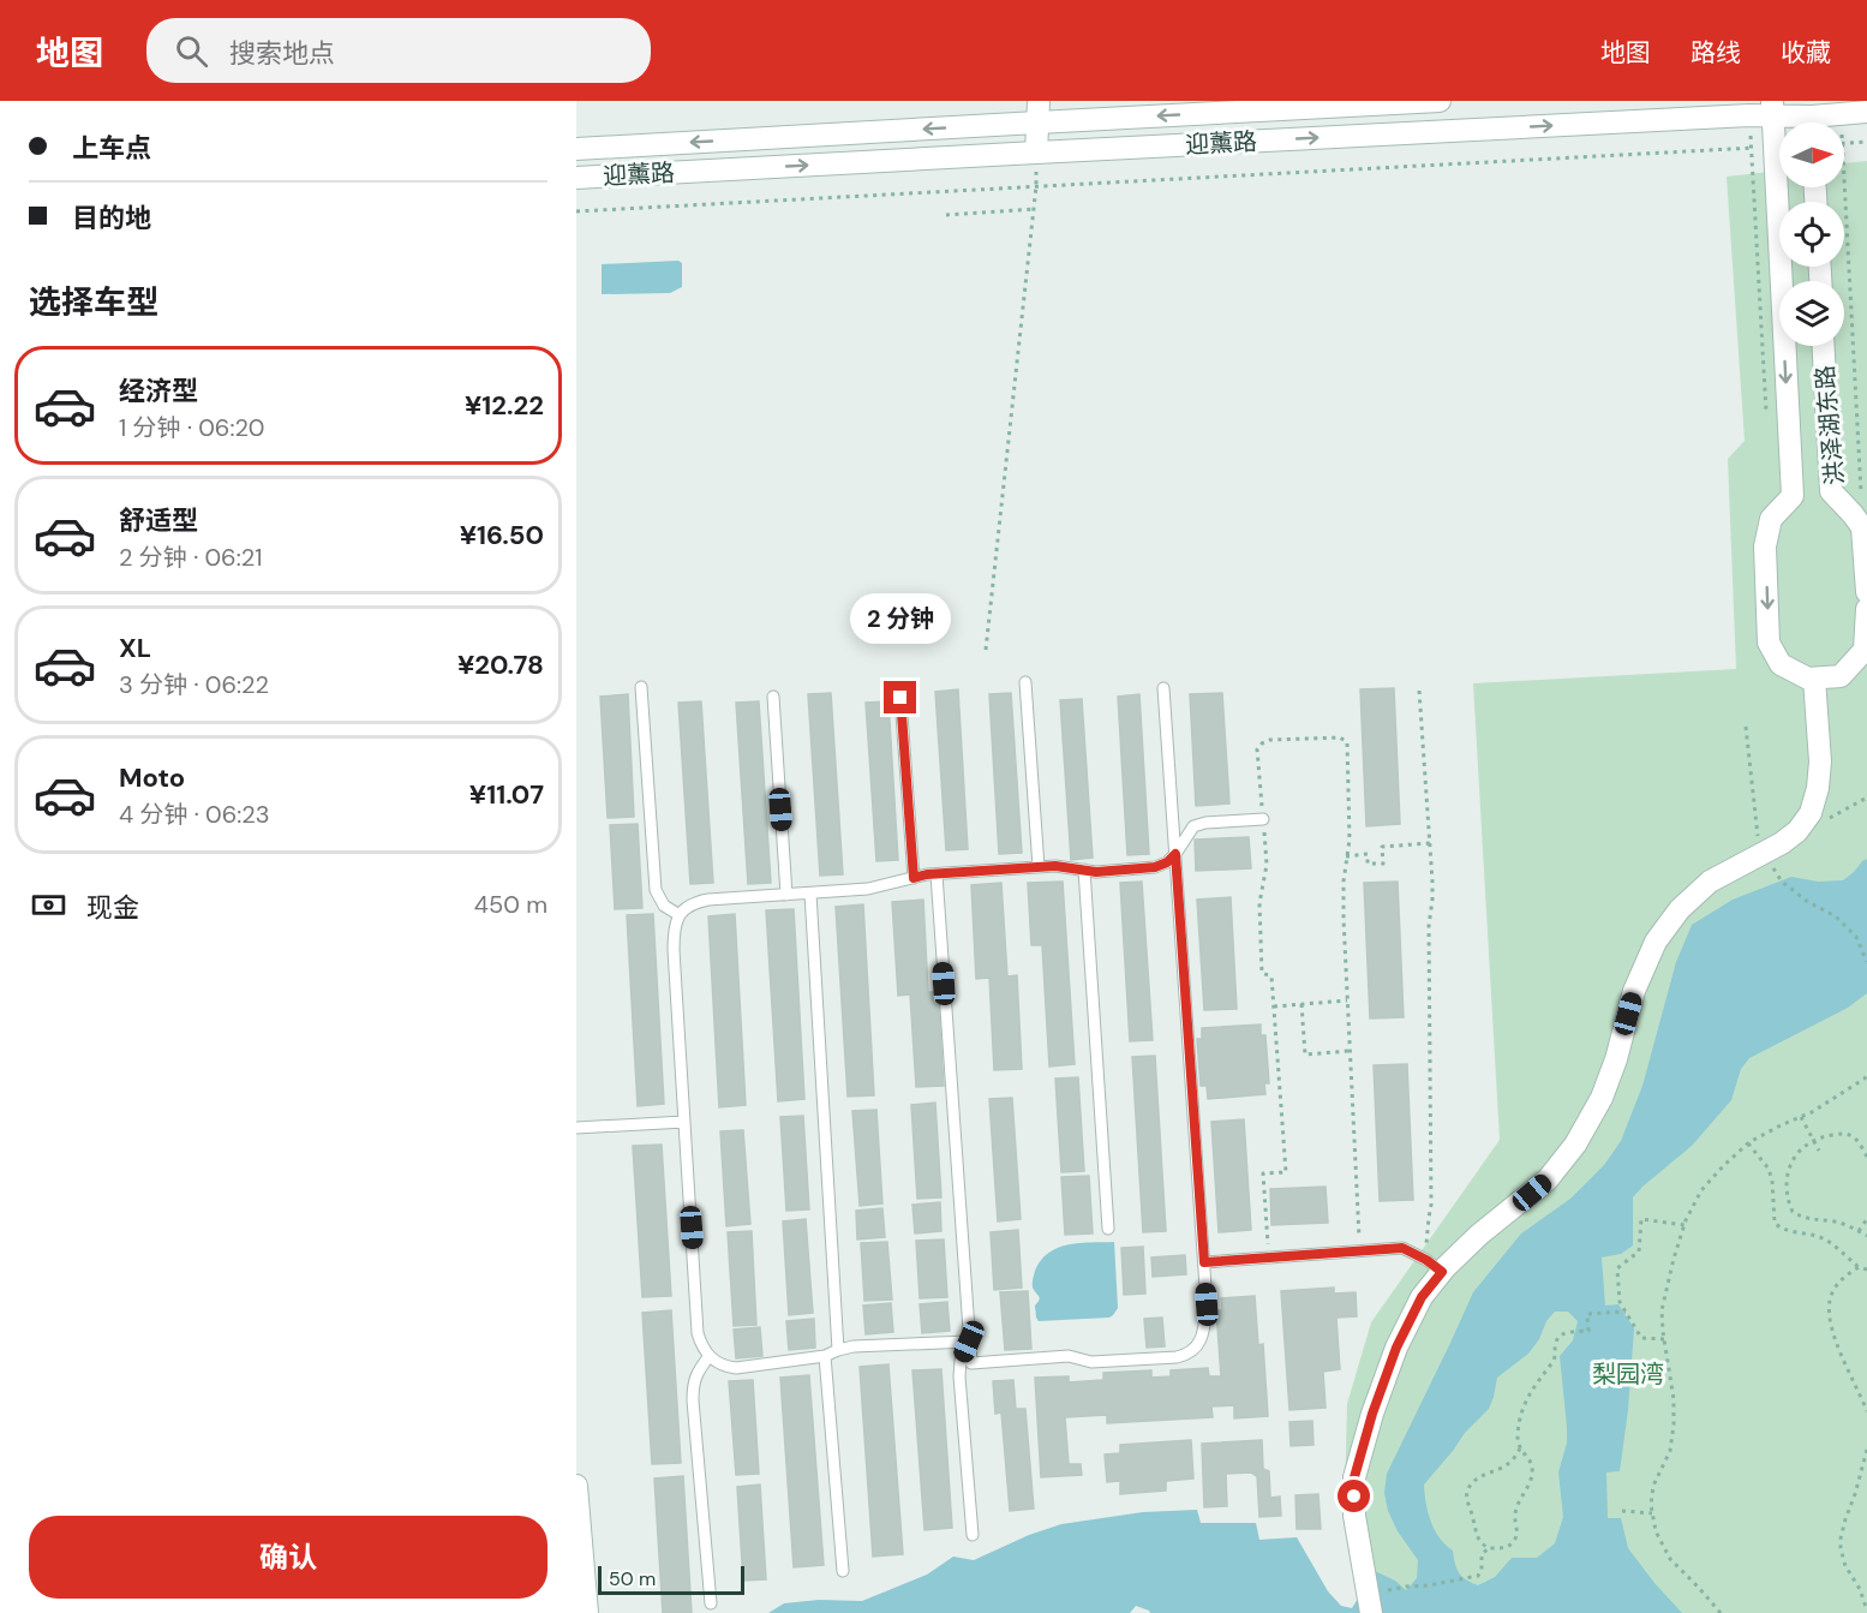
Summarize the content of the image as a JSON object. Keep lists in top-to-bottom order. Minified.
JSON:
{"streets":{"street":["迎薰路","洪泽湖东路"]},"crossings":[["迎薰路","洪泽湖东路"]],"one_way":["洪泽湖东路"],"parks":["梨园湾"],"scale_bar":"50 m","north":"right","page":{"header":"地图","search":"搜索地点","nav":["地图","路线","收藏"],"banner":["上车点","目的地"],"heading":"选择车型","list":[{"name":"经济型","note":"1 分钟 · 06:20","value":"¥12.22"},{"name":"舒适型","note":"2 分钟 · 06:21","value":"¥16.50"},{"name":"XL","note":"3 分钟 · 06:22","value":"¥20.78"},{"name":"Moto","note":"4 分钟 · 06:23","value":"¥11.07"}],"bubble":"2 分钟","pay":["现金","450 m"],"buttons":"确认","scale":"50 m"}}
